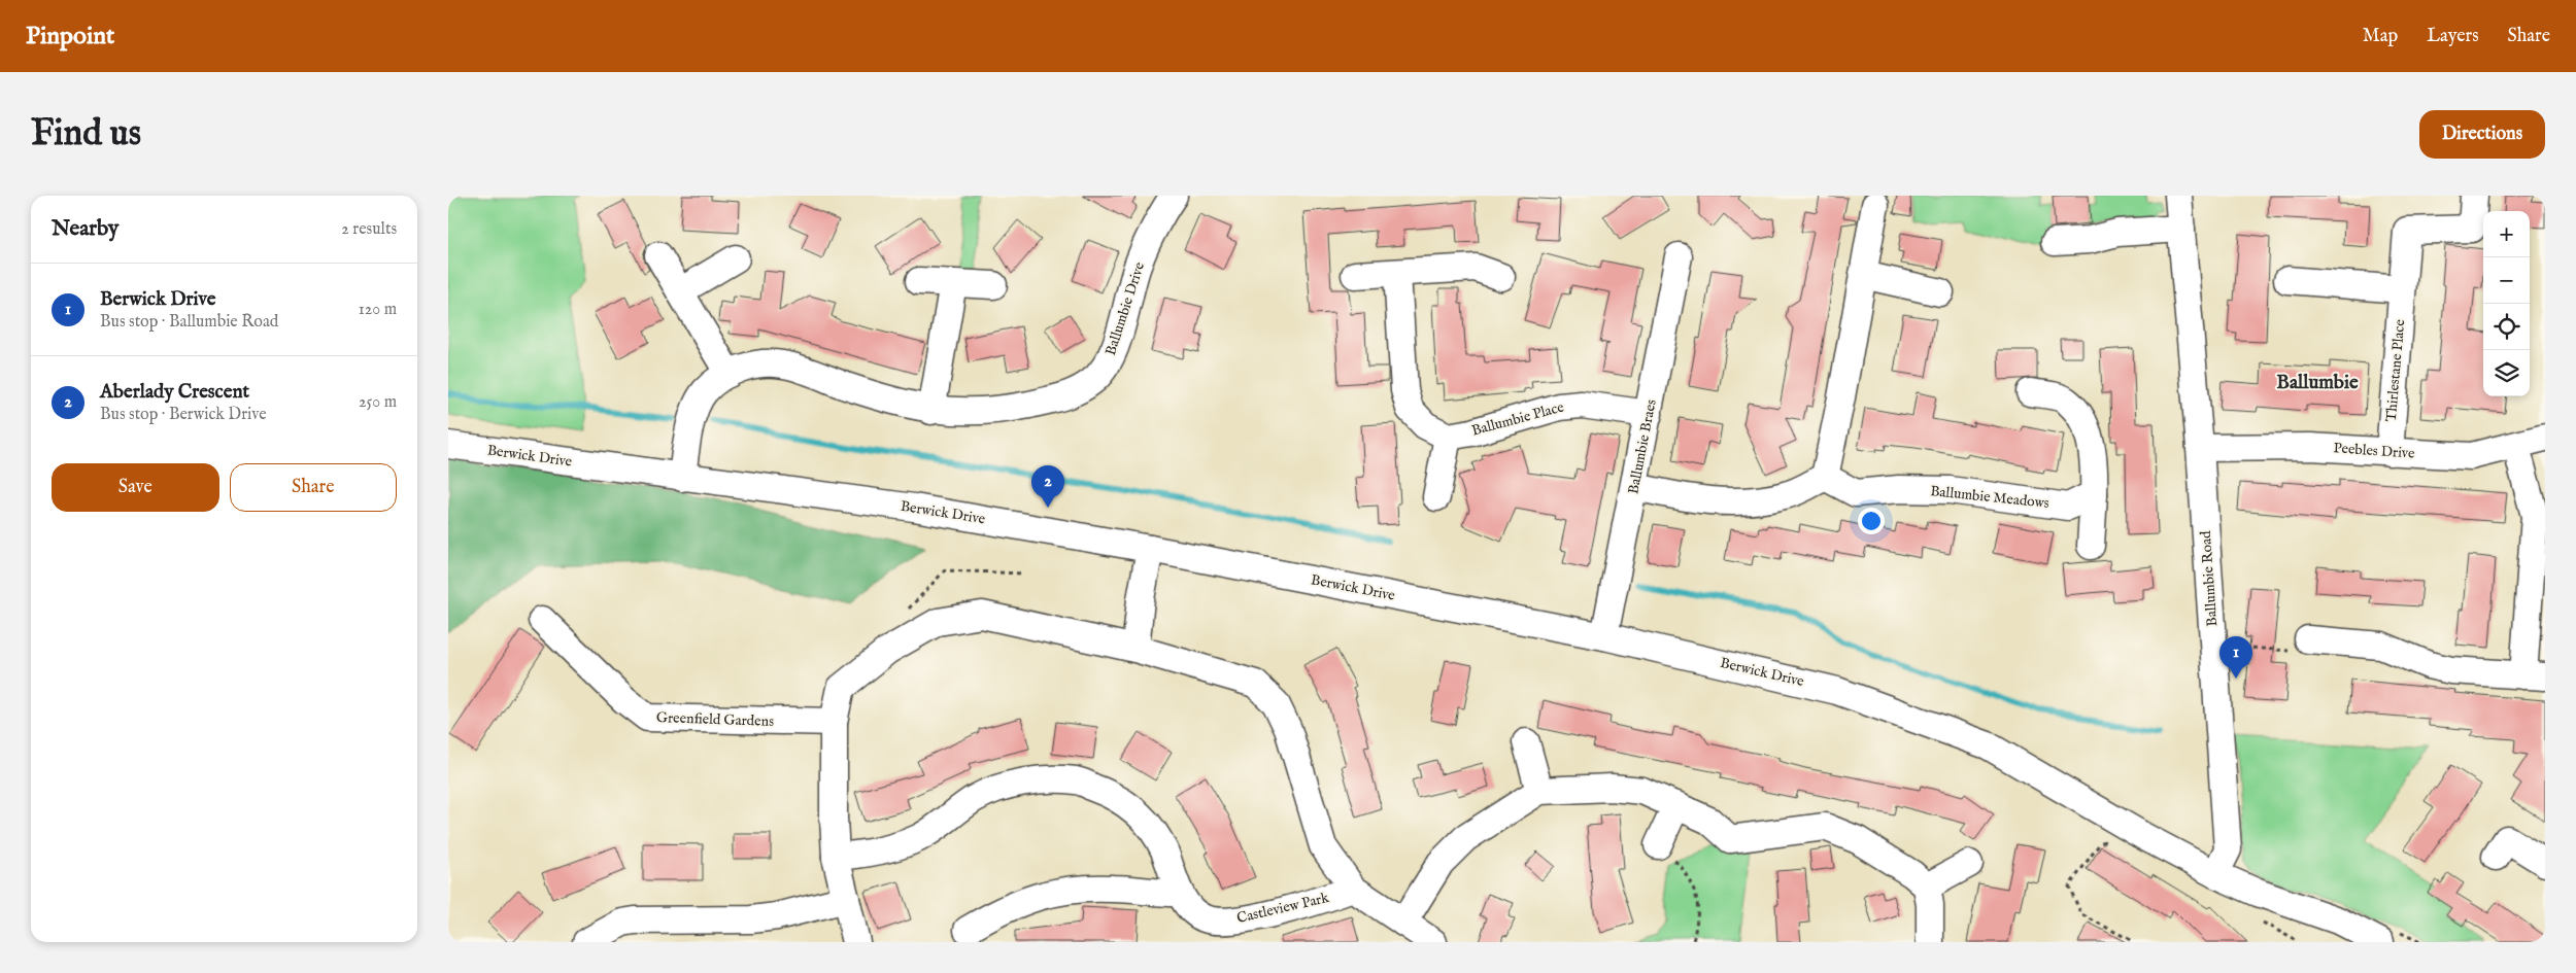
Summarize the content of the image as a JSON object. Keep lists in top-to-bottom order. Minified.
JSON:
{"streets":{"street":["Ballumbie Drive","Thirlestane Place","Ballumbie Place","Ballumbie Braes","Peebles Drive","Berwick Drive","Ballumbie Meadows","Ballumbie Road","Greenfield Gardens","Castleview Park"]},"crossings":[["Ballumbie Drive","Berwick Drive"],["Thirlestane Place","Peebles Drive"],["Ballumbie Place","Ballumbie Braes"],["Ballumbie Braes","Berwick Drive"],["Peebles Drive","Ballumbie Road"],["Berwick Drive","Ballumbie Road"]],"districts":["Ballumbie"],"page":{"header":"Pinpoint","nav":["Map","Layers","Share"],"buttons":["Directions",["Save","Share"]],"title":"Find us","heading":["Nearby","2 results"],"map_buttons":["+","−"],"list":[{"mark":"1","name":"Berwick Drive","note":"Bus stop · Ballumbie Road","value":"120 m"},{"mark":"2","name":"Aberlady Crescent","note":"Bus stop · Berwick Drive","value":"250 m"}],"pins":["2","1"]}}
